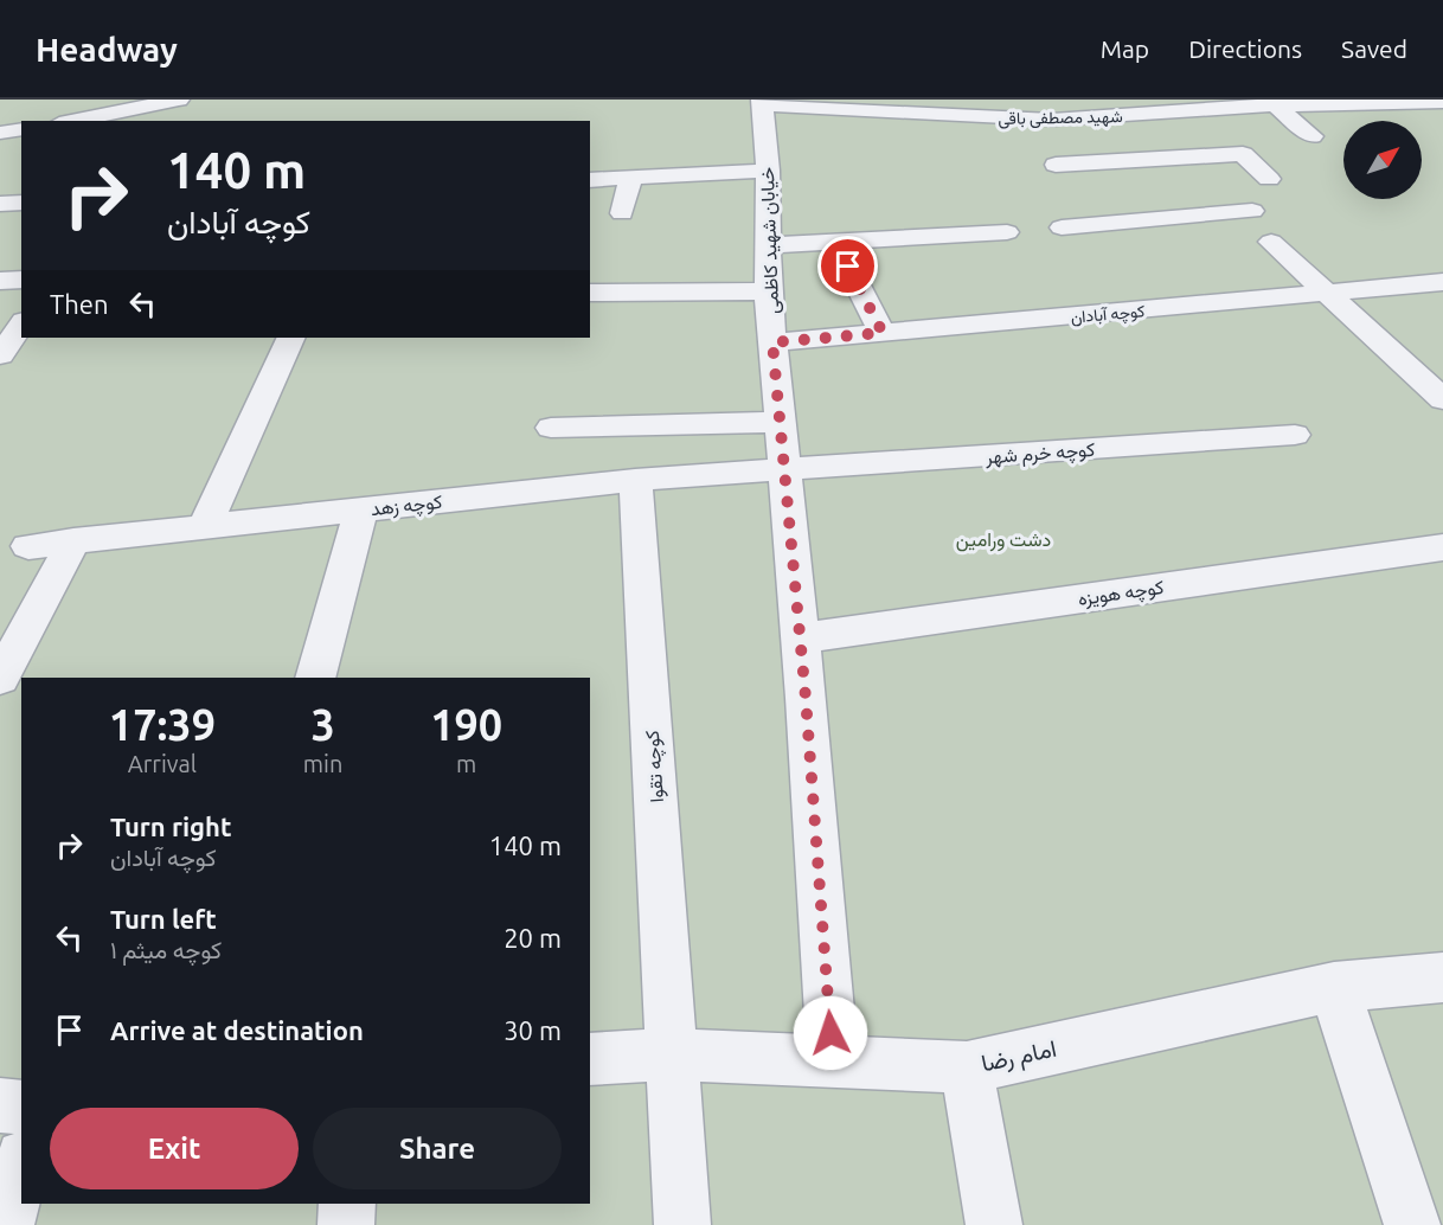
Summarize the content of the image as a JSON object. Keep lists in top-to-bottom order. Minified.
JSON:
{"streets":{"street":["شهید مصطفی باقی","خیابان شهید کاظمی","کوچه آبادان","کوچه خرم شهر","کوچه زهد","کوچه هویزه","کوچه تقوا","امام رضا"]},"crossings":[["شهید مصطفی باقی","خیابان شهید کاظمی"],["خیابان شهید کاظمی","کوچه آبادان"],["خیابان شهید کاظمی","کوچه خرم شهر"],["خیابان شهید کاظمی","کوچه زهد"],["خیابان شهید کاظمی","کوچه هویزه"],["خیابان شهید کاظمی","امام رضا"],["کوچه خرم شهر","کوچه زهد"],["کوچه زهد","کوچه تقوا"],["کوچه تقوا","امام رضا"]],"parks":["دشت ورامین"],"north":"top right","page":{"header":"Headway","nav":["Map","Directions","Saved"],"turn":["140 m","کوچه آبادان"],"then":"Then","eta":["17:39","Arrival","3","min","190","m"],"list":[{"name":"Turn right","note":"کوچه آبادان","value":"140 m"},{"name":"Turn left","note":"کوچه میثم ۱","value":"20 m"},{"name":"Arrive at destination","value":"30 m"}],"buttons":["Exit","Share"]}}
